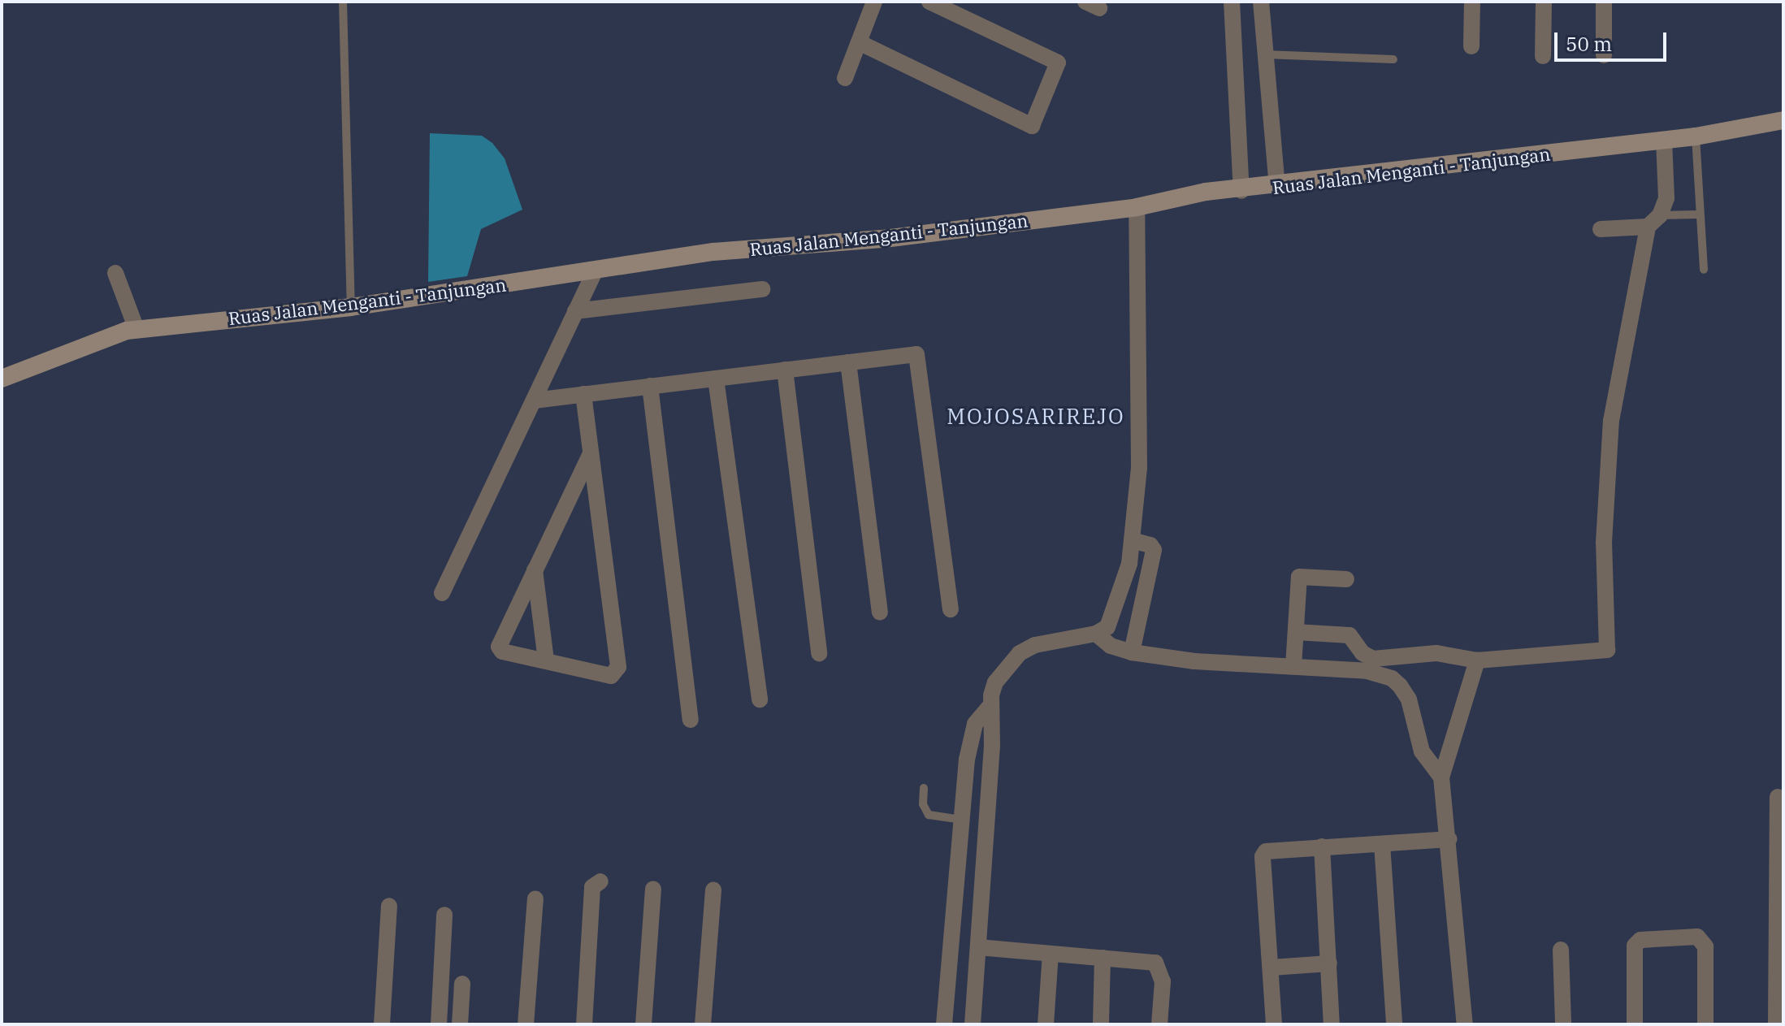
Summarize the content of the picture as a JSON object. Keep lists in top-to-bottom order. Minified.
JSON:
{"streets":{"main road":["Ruas Jalan Menganti - Tanjungan"]},"districts":["MOJOSARIREJO"],"scale_bar":"50 m"}
